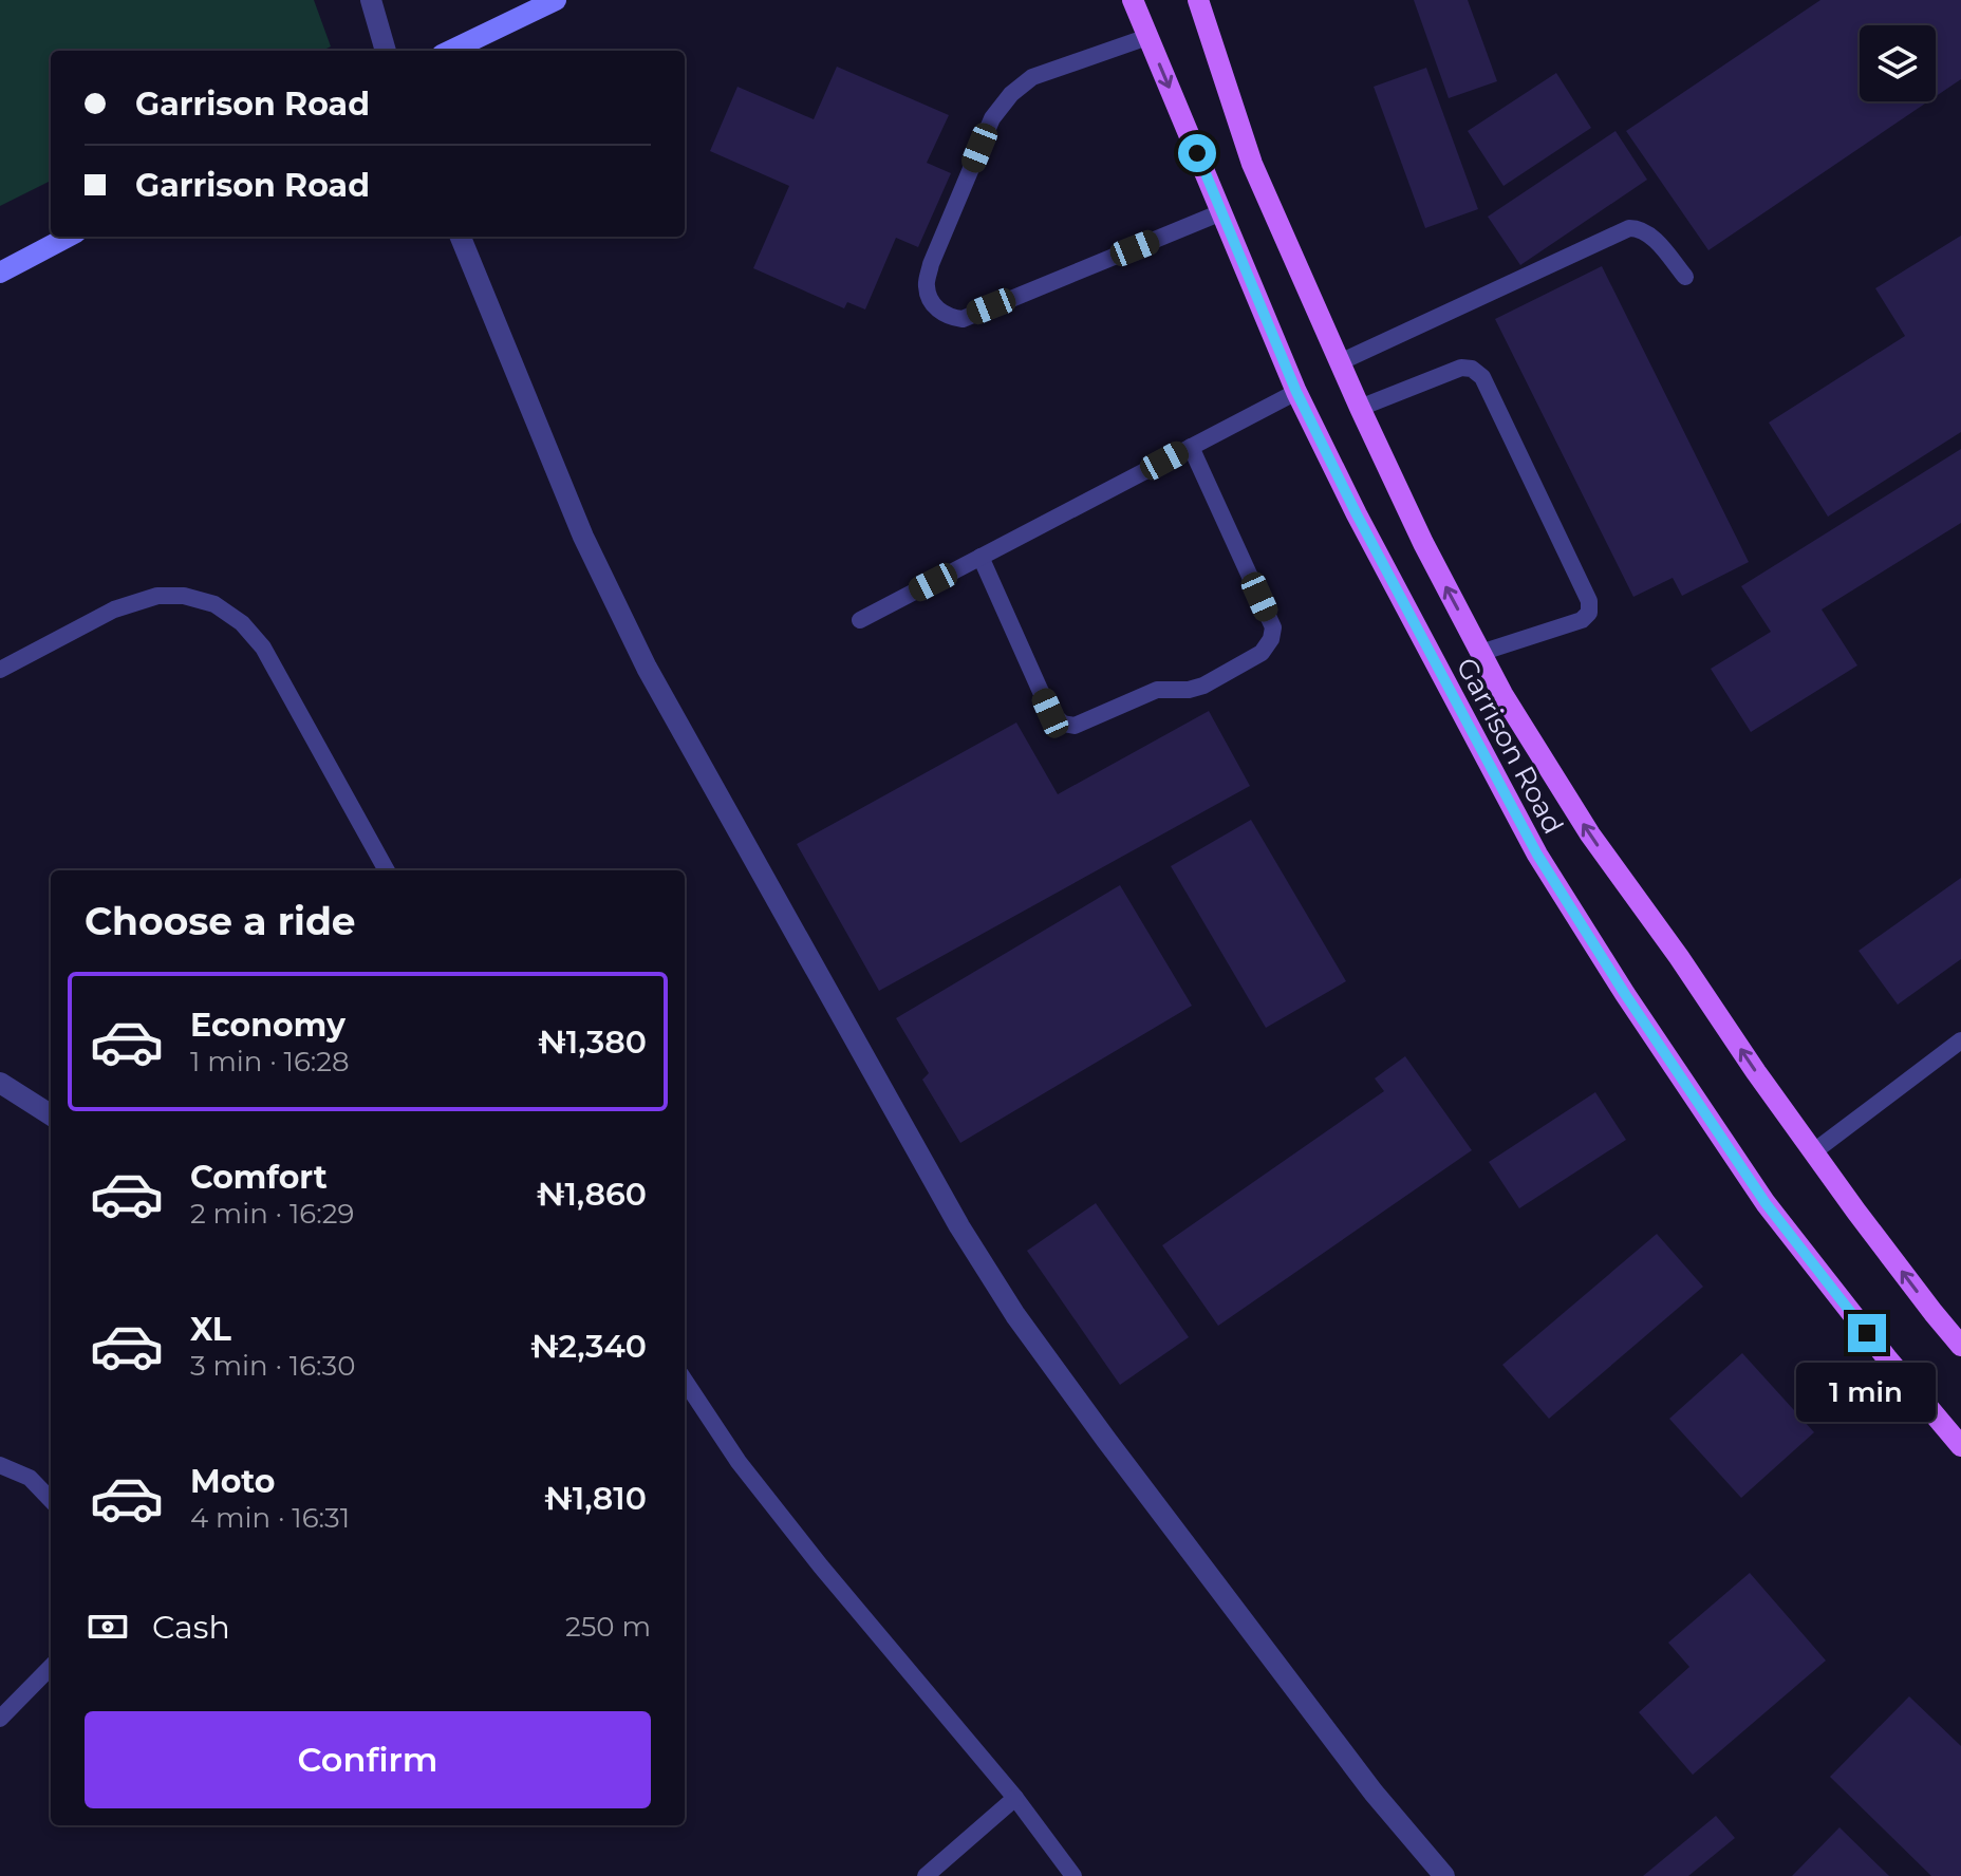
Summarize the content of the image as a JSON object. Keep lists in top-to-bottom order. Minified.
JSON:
{"streets":{"main road":["Garrison Road"]},"page":{"banner":["Garrison Road","Garrison Road"],"heading":"Choose a ride","list":[{"name":"Economy","note":"1 min · 16:28","value":"₦1,380"},{"name":"Comfort","note":"2 min · 16:29","value":"₦1,860"},{"name":"XL","note":"3 min · 16:30","value":"₦2,340"},{"name":"Moto","note":"4 min · 16:31","value":"₦1,810"}],"bubble":"1 min","pay":["Cash","250 m"],"buttons":"Confirm"}}
